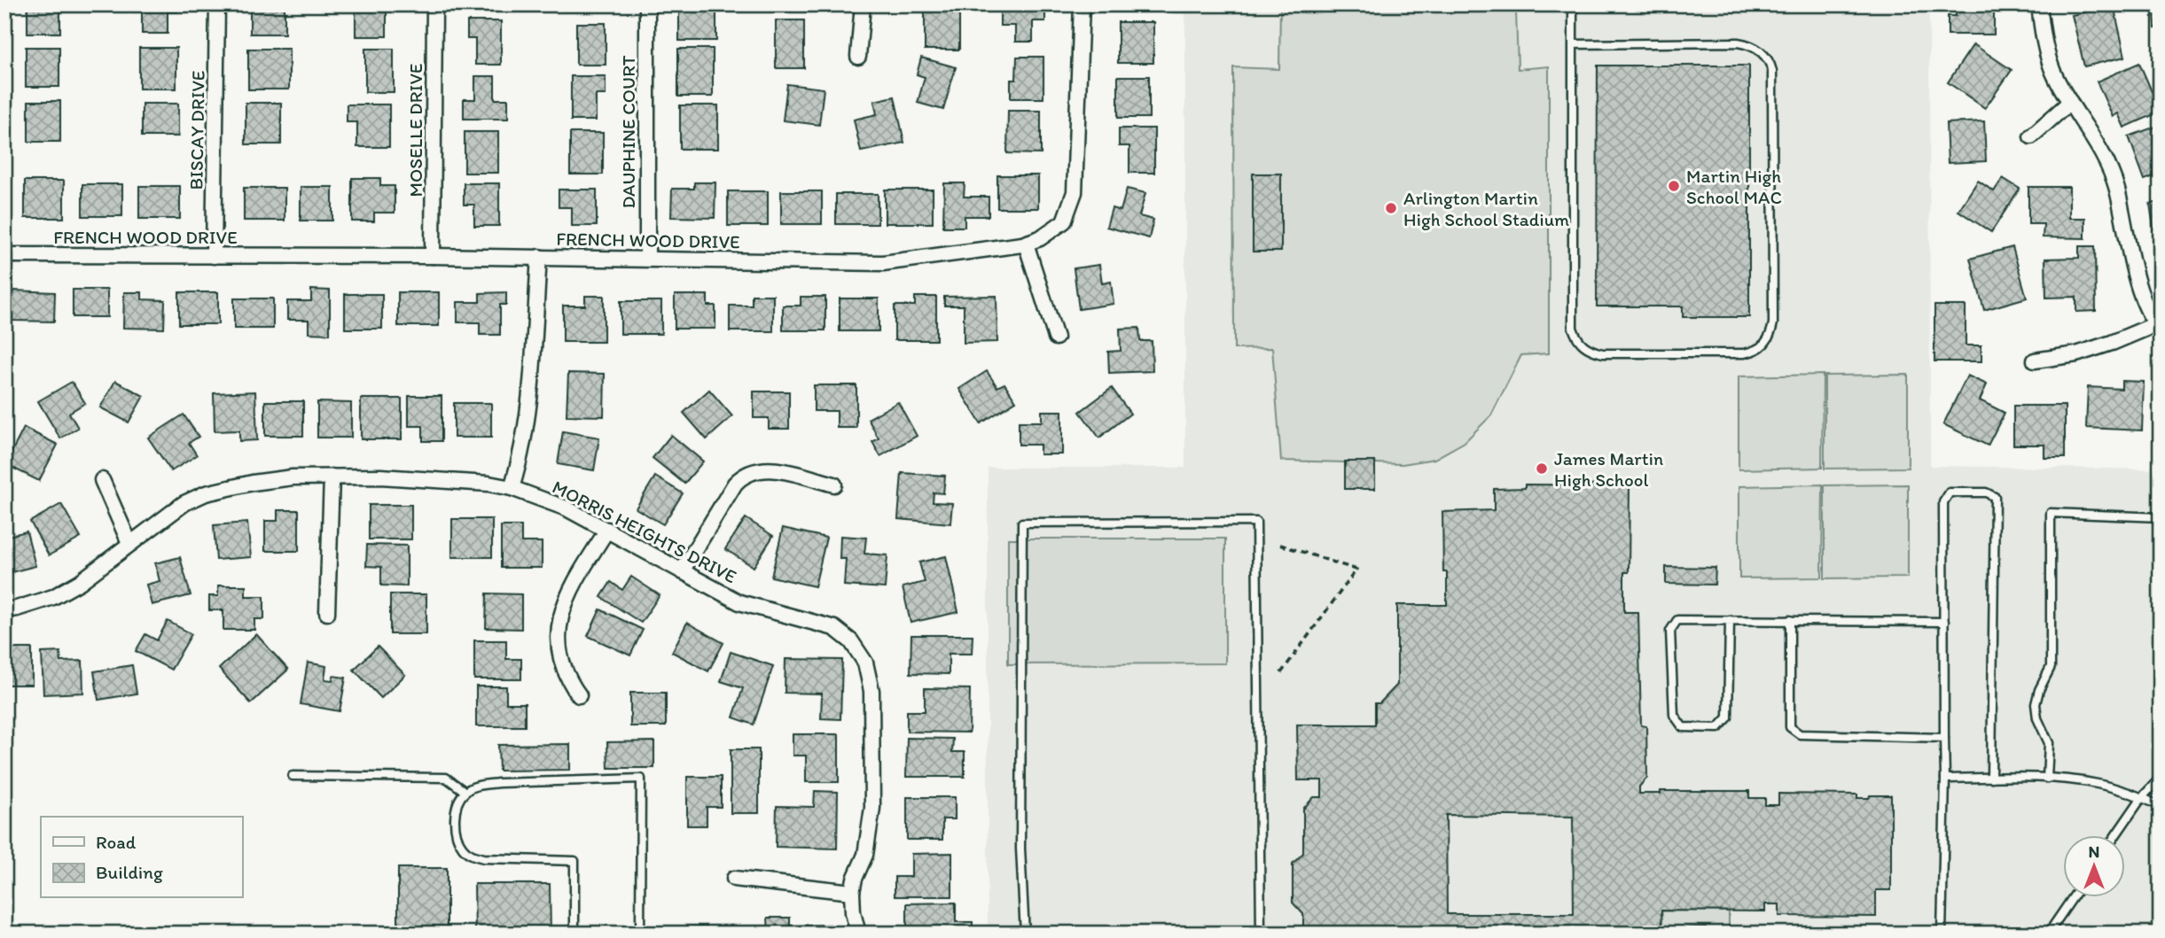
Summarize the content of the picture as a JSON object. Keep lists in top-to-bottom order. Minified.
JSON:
{"streets":{"street":["BISCAY DRIVE","MOSELLE DRIVE","DAUPHINE COURT","FRENCH WOOD DRIVE","MORRIS HEIGHTS DRIVE"]},"crossings":[["BISCAY DRIVE","FRENCH WOOD DRIVE"],["MOSELLE DRIVE","FRENCH WOOD DRIVE"],["DAUPHINE COURT","FRENCH WOOD DRIVE"]],"places":["Martin High School MAC","Arlington Martin High School Stadium","James Martin High School"],"legend":["Road","Building"],"north":"top"}
